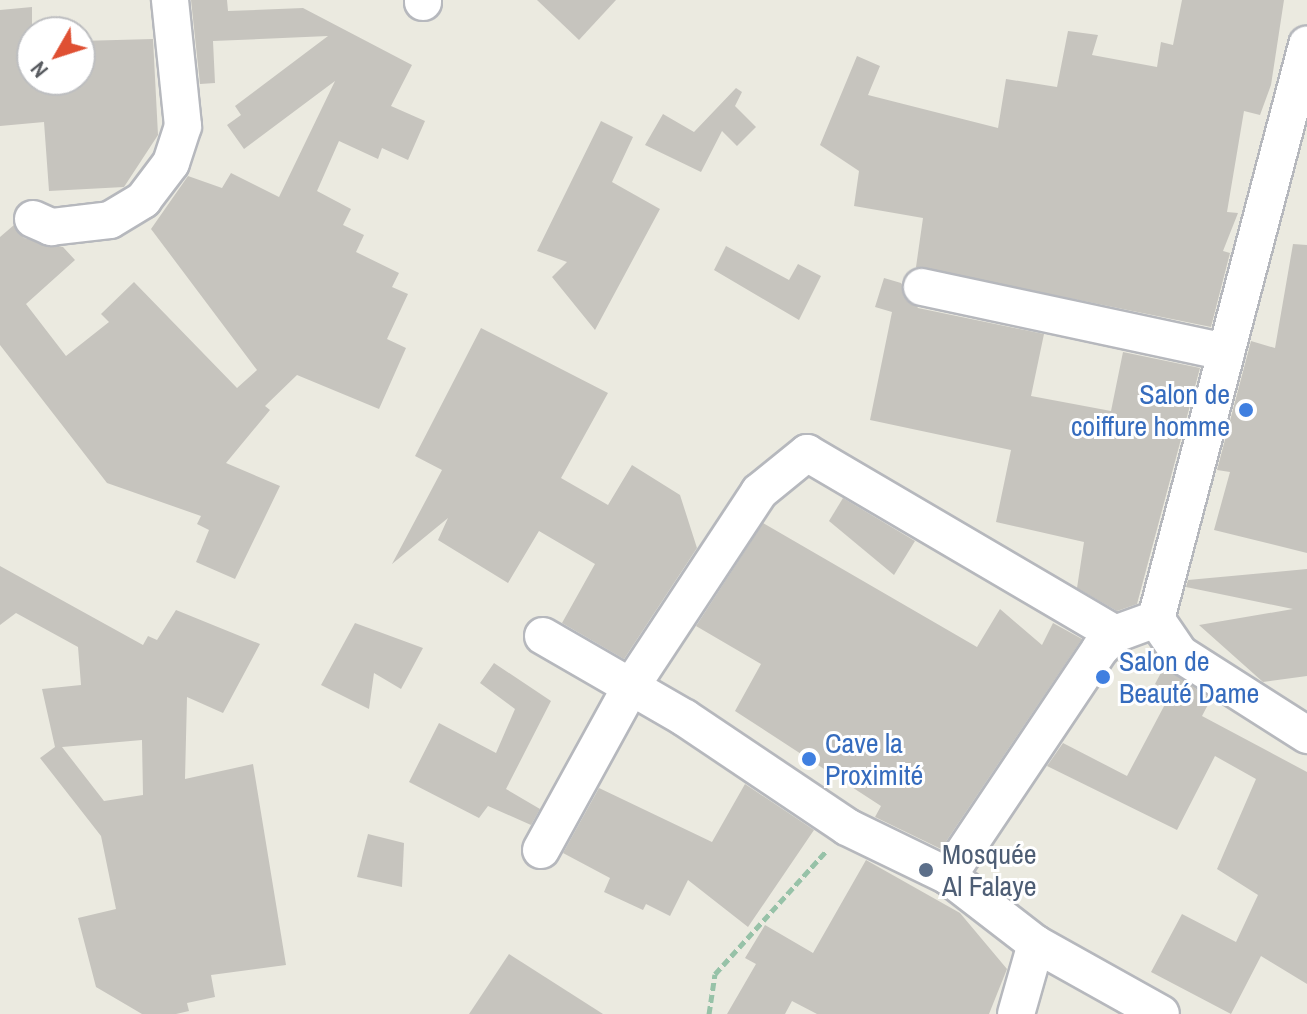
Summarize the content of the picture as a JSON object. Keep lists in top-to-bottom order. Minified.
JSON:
{"places":["Salon de coiffure homme","Salon de Beauté Dame","Cave la Proximité","Mosquée Al Falaye"],"north":"bottom left"}
